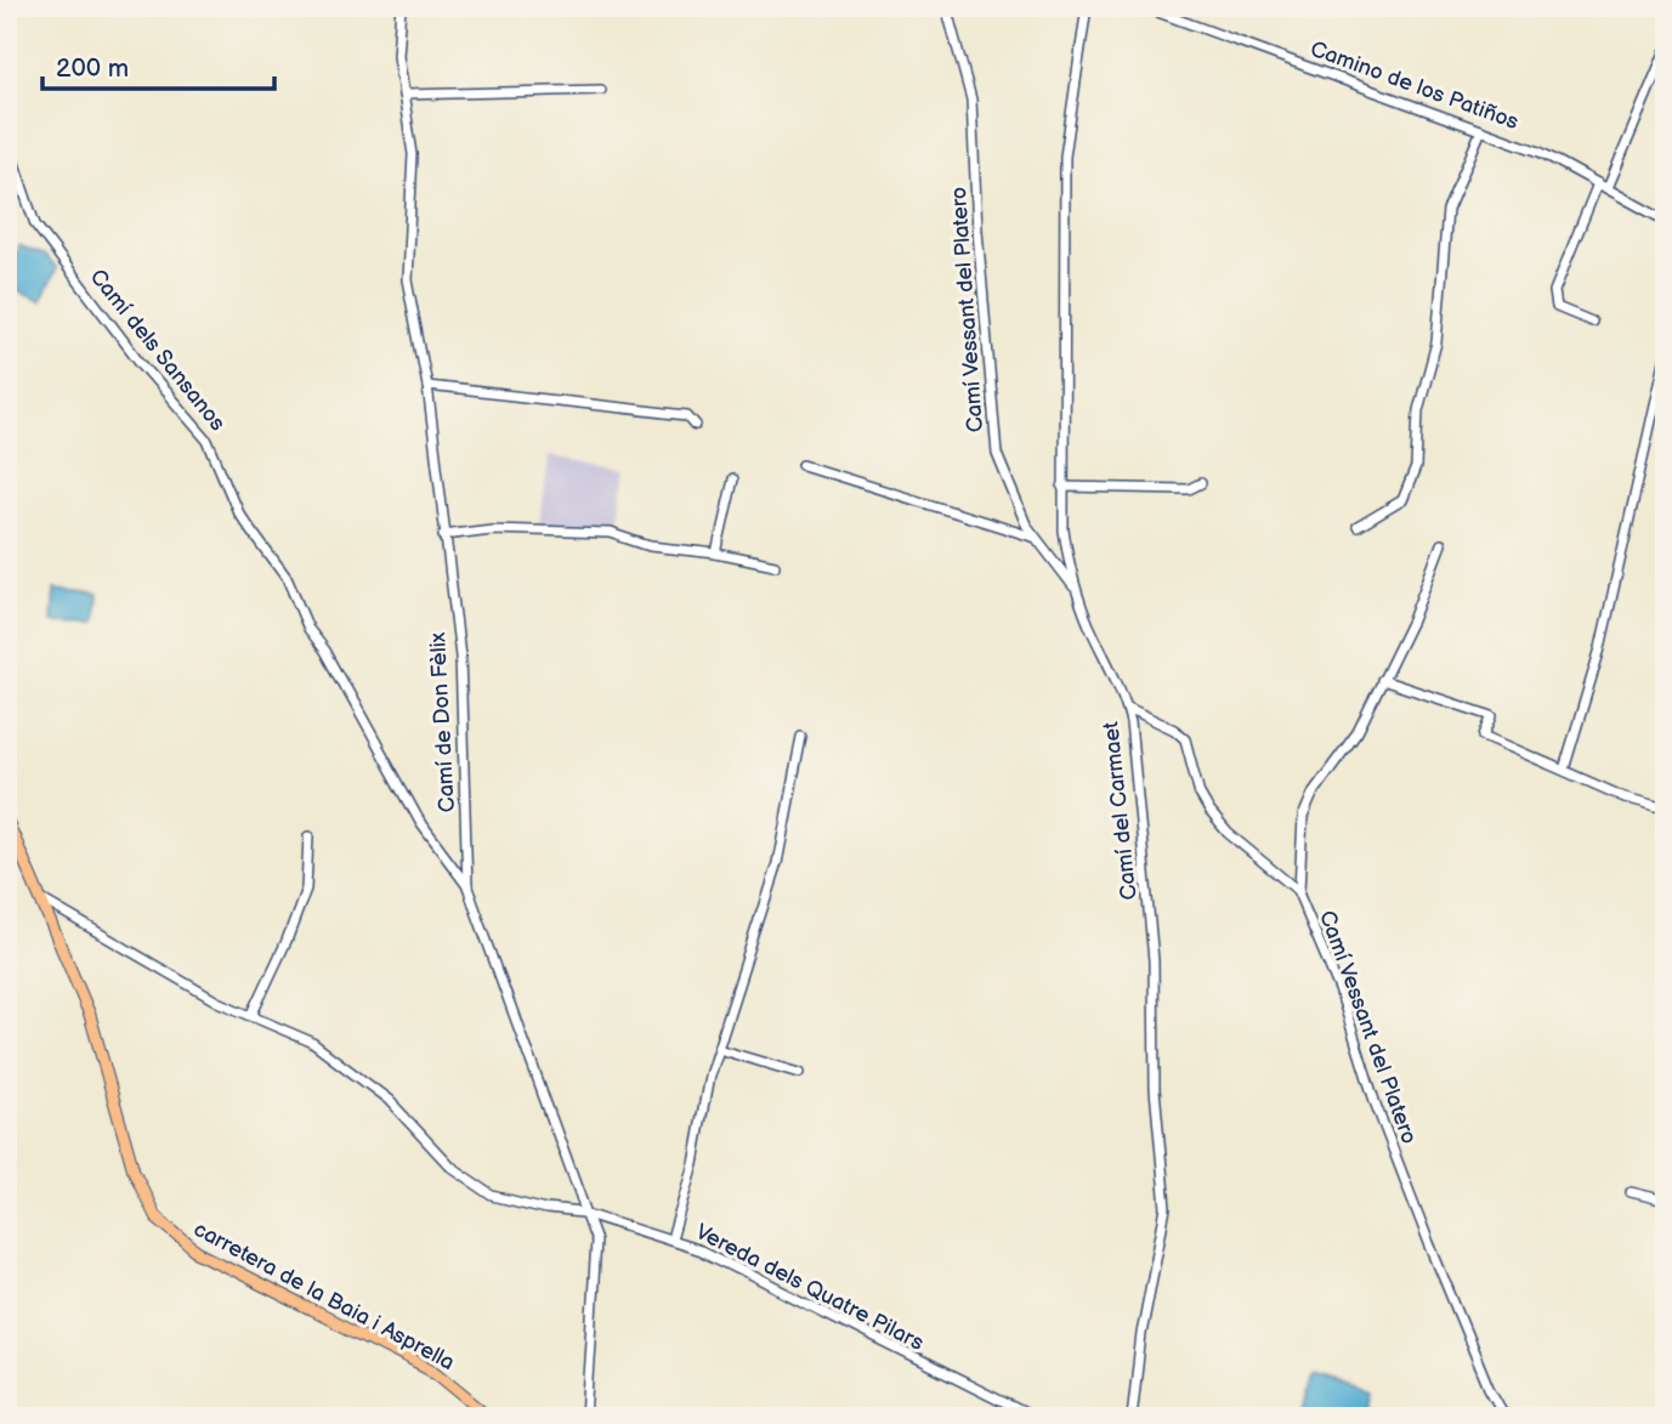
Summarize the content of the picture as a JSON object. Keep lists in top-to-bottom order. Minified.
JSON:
{"streets":{"main road":["carretera de la Baia i Asprella"],"street":["Camino de los Patiños","Camí Vessant del Platero","Camí dels Sansanos","Camí de Don Fèlix","Camí del Carmaet","Vereda dels Quatre Pilars"]},"crossings":[["Camí Vessant del Platero","Camí del Carmaet"],["Camí dels Sansanos","Camí de Don Fèlix"],["Camí de Don Fèlix","Vereda dels Quatre Pilars"],["Vereda dels Quatre Pilars","carretera de la Baia i Asprella"]],"scale_bar":"200 m"}
